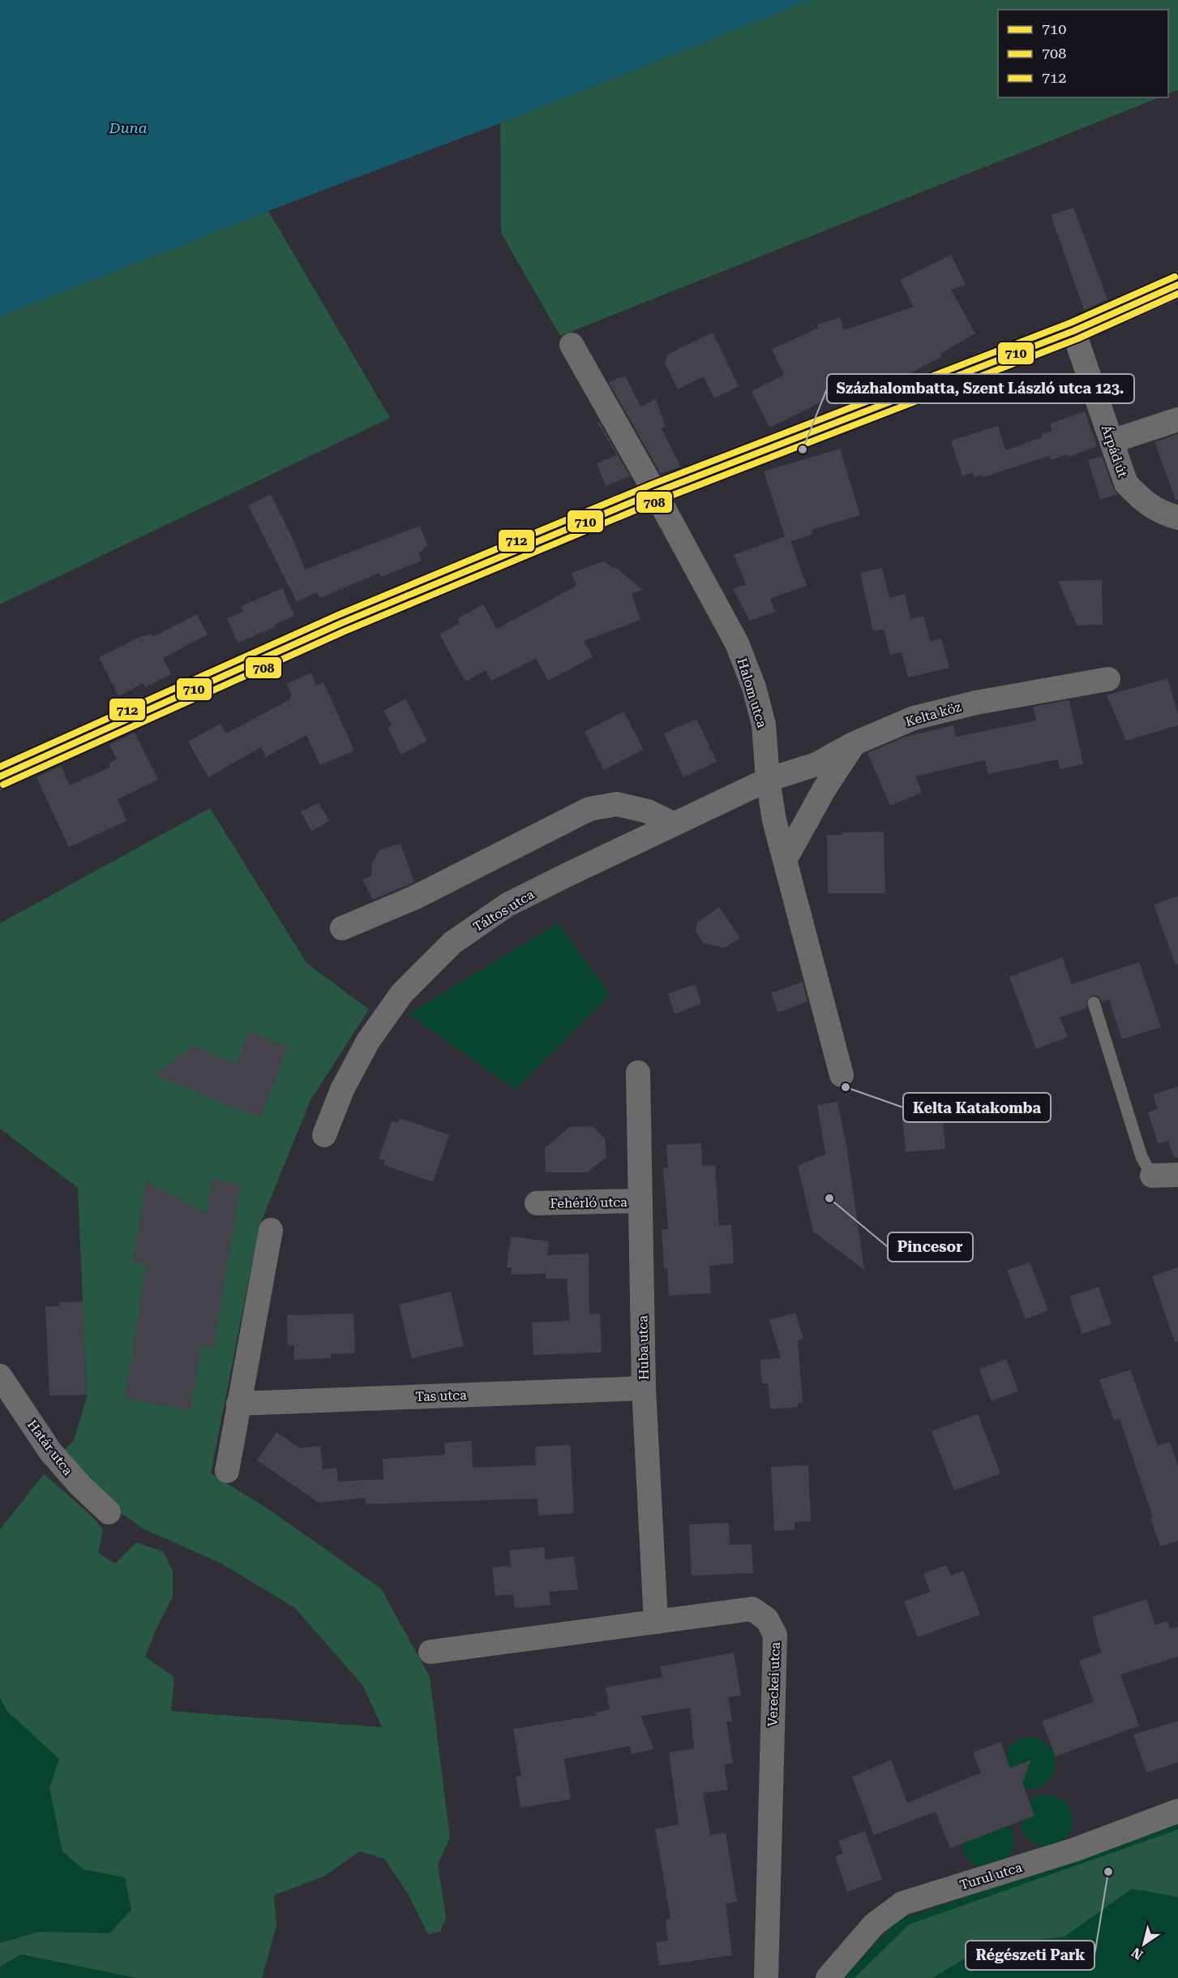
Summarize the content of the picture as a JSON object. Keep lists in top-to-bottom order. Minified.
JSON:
{"streets":{"street":["Árpád út","Halom utca","Kelta köz","Táltos utca","Fehérló utca","Huba utca","Tas utca","Határ utca","Vereckei utca","Turul utca"]},"crossings":[["Halom utca","Kelta köz"],["Halom utca","Táltos utca"],["Kelta köz","Táltos utca"],["Fehérló utca","Huba utca"],["Huba utca","Tas utca"],["Huba utca","Vereckei utca"]],"water":["Duna"],"places":["Százhalombatta, Szent László utca 123.","Kelta Katakomba","Pincesor","Régészeti Park"],"lines":["transit line 712","transit line 710","transit line 708"],"legend":["710","708","712"],"north":"bottom left"}
